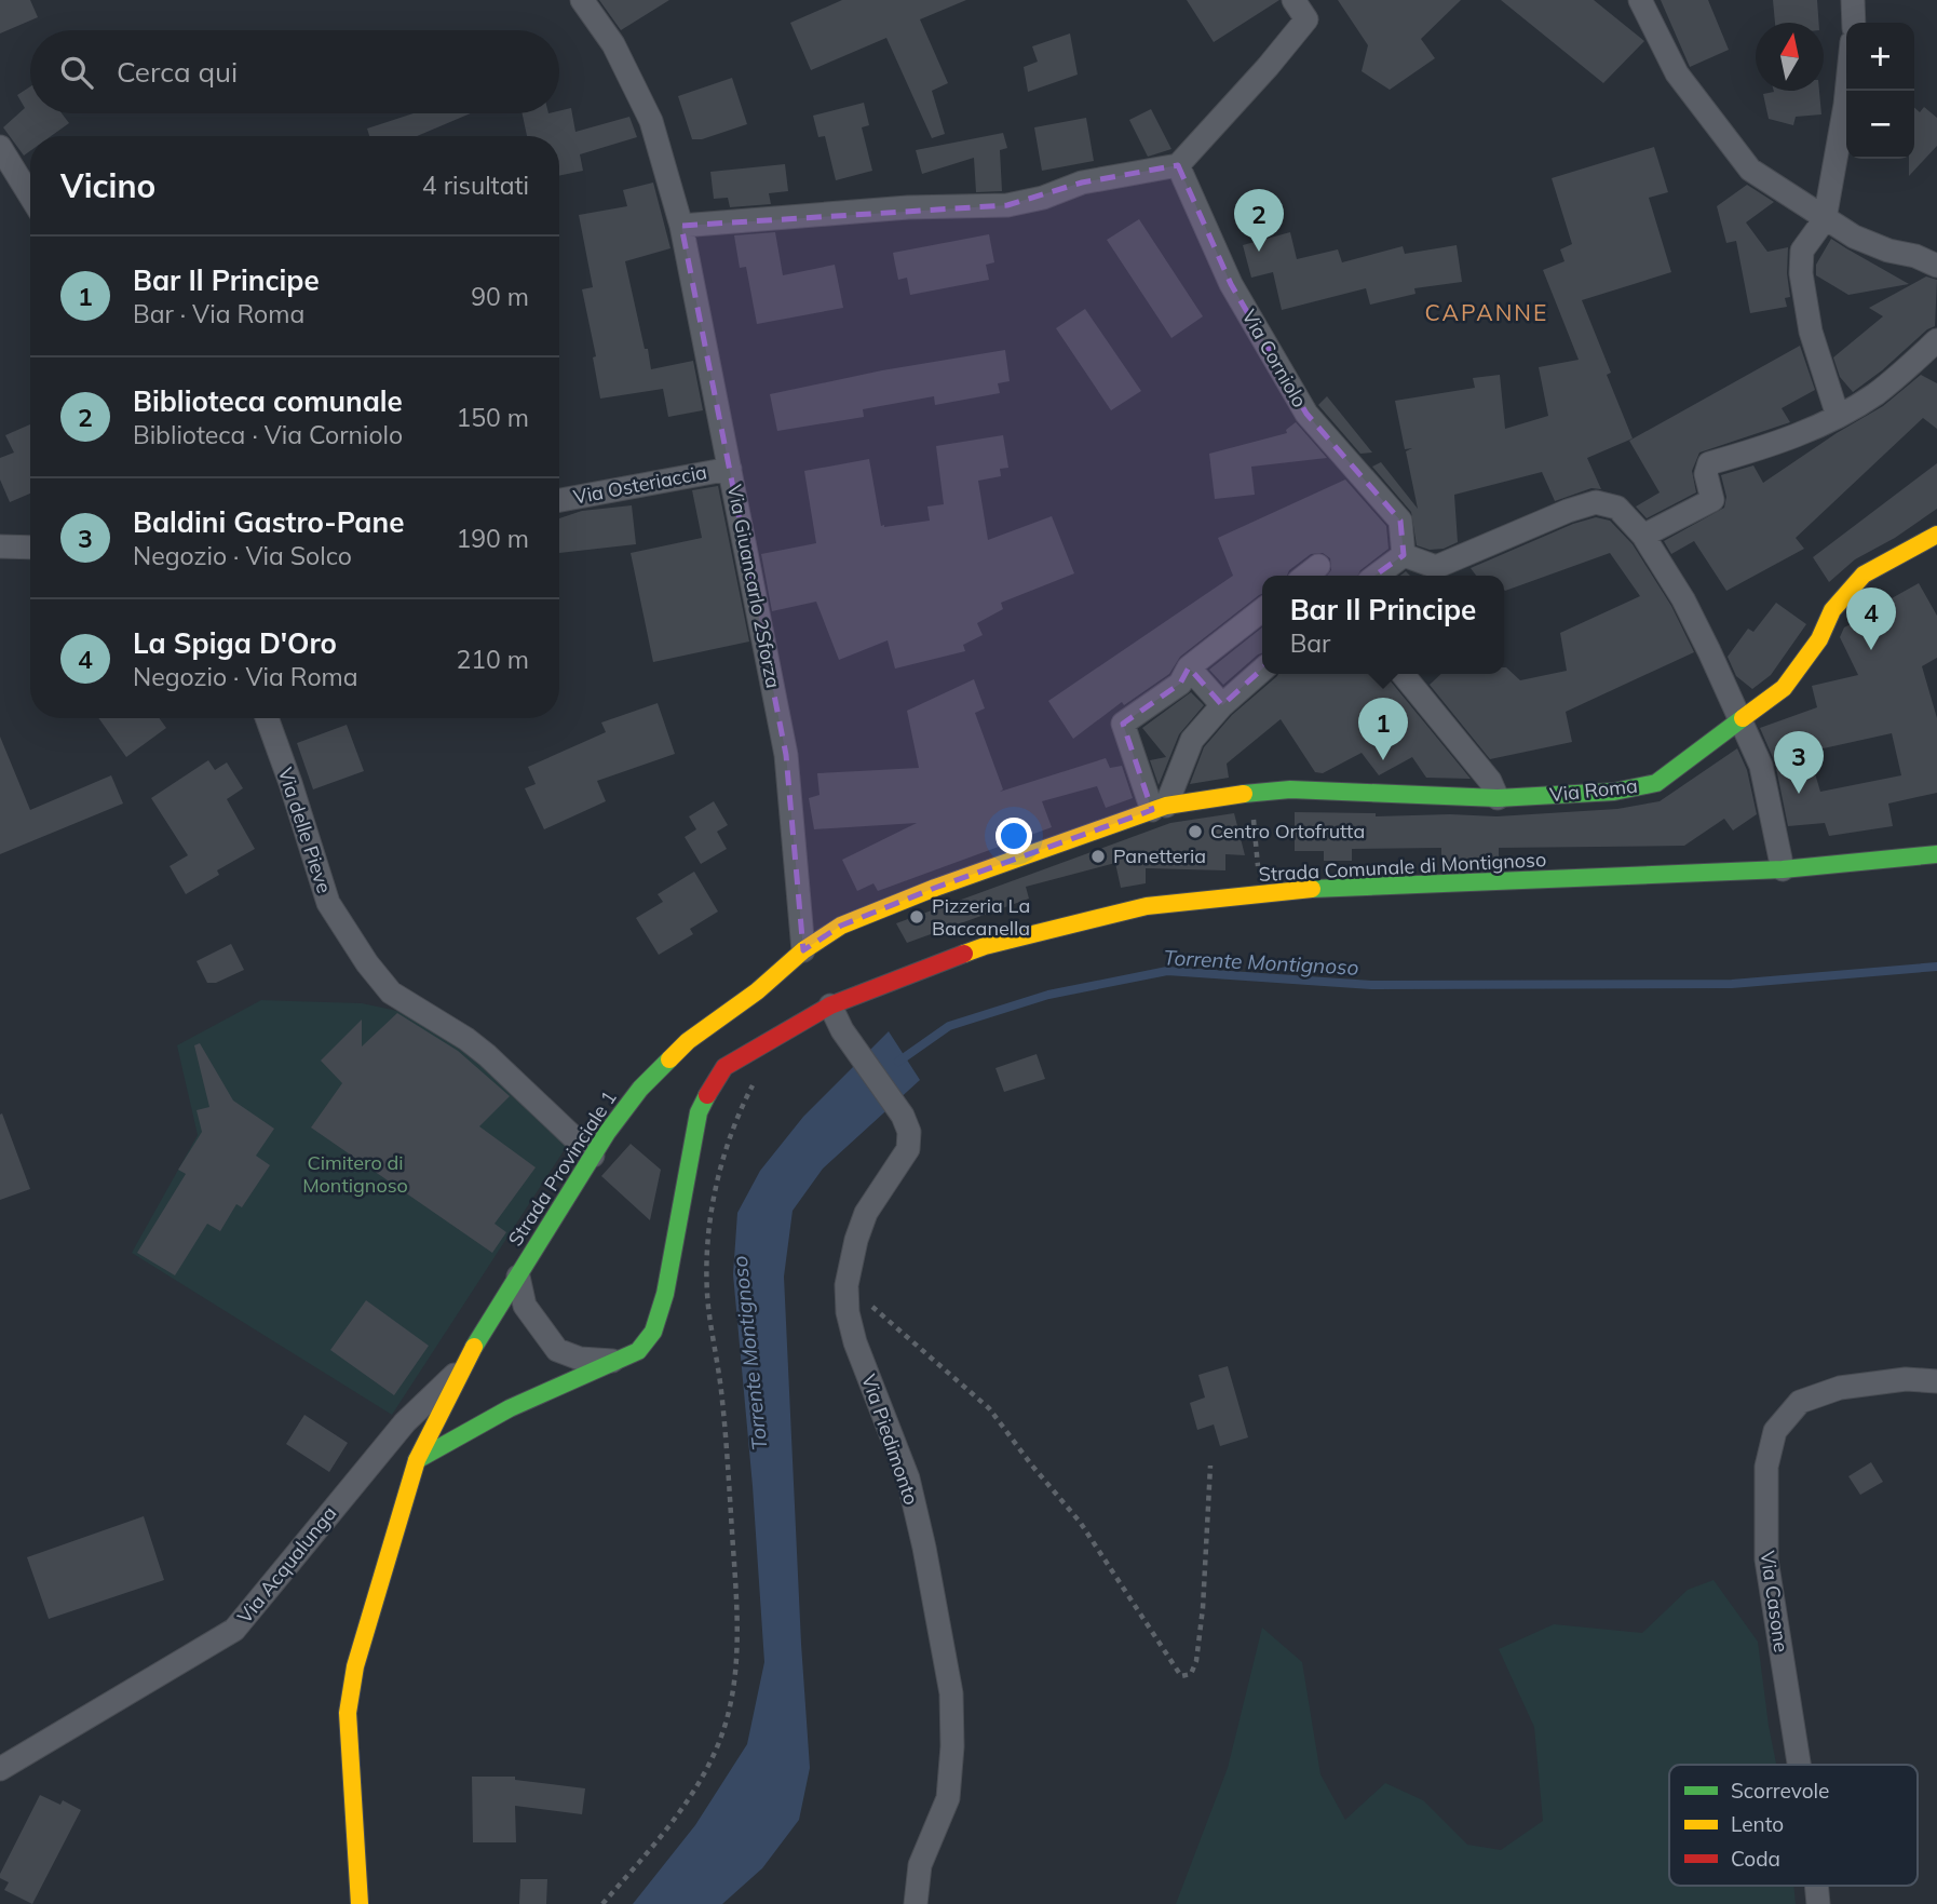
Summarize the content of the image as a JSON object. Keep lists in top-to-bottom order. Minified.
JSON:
{"streets":{"street":["Via Corniolo","Via Osteriaccia","Via Giuancarlo 2Sforza","Via Roma","Via delle Pieve","Strada Comunale di Montignoso","Strada Provinciale 1","Via Piedimonto","Via Acqualunga","Via Casone"]},"crossings":[["Via Osteriaccia","Via Giuancarlo 2Sforza"],["Via Giuancarlo 2Sforza","Via Roma"],["Via Giuancarlo 2Sforza","Strada Provinciale 1"],["Via Roma","Strada Provinciale 1"],["Via delle Pieve","Strada Provinciale 1"],["Strada Comunale di Montignoso","Strada Provinciale 1"],["Strada Comunale di Montignoso","Via Piedimonto"],["Strada Provinciale 1","Via Acqualunga"]],"districts":["CAPANNE"],"water":["Torrente Montignoso"],"parks":["Cimitero di Montignoso"],"places":["Centro Ortofrutta","Panetteria","Pizzeria La Baccanella"],"legend":["Scorrevole","Lento","Coda"],"north":"top","page":{"map_buttons":["+","−"],"search":"Cerca qui","heading":["Vicino","4 risultati"],"pins":["2","4","1","3"],"list":[{"mark":"1","name":"Bar Il Principe","note":"Bar · Via Roma","value":"90 m"},{"mark":"2","name":"Biblioteca comunale","note":"Biblioteca · Via Corniolo","value":"150 m"},{"mark":"3","name":"Baldini Gastro-Pane","note":"Negozio · Via Solco","value":"190 m"},{"mark":"4","name":"La Spiga D'Oro","note":"Negozio · Via Roma","value":"210 m"}],"popup":["Bar Il Principe","Bar"]}}
